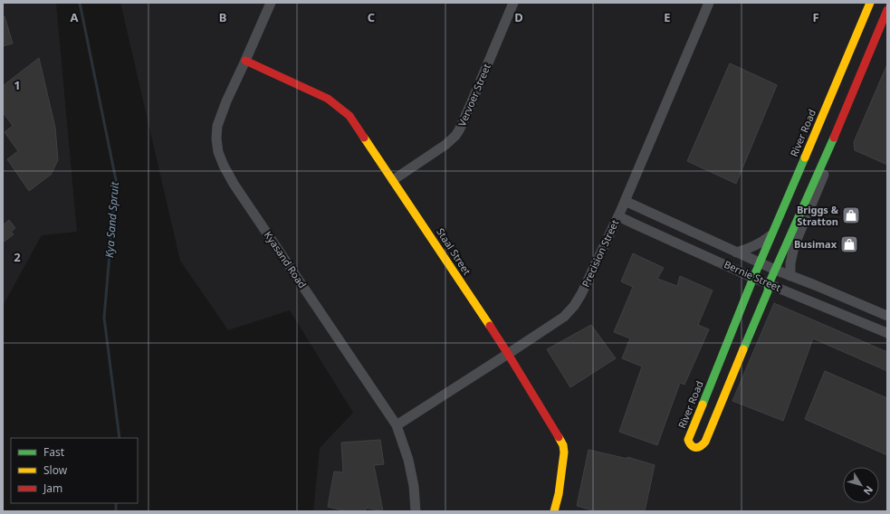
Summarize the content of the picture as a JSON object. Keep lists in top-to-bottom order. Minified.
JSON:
{"streets":{"street":["Vervoer Street","River Road","Staal Street","Precision Street","Kyasand Road","Bernie Street"]},"crossings":[["Vervoer Street","Staal Street"],["River Road","Bernie Street"],["Staal Street","Precision Street"],["Staal Street","Kyasand Road"],["Precision Street","Kyasand Road"],["Precision Street","Bernie Street"]],"water":["Kya Sand Spruit"],"places":{"shop":["Briggs & Stratton","Busimax"]},"legend":["Fast","Slow","Jam"],"north":"bottom right","grid":{"columns":["A","B","C","D","E","F"],"rows":["1","2"]}}
